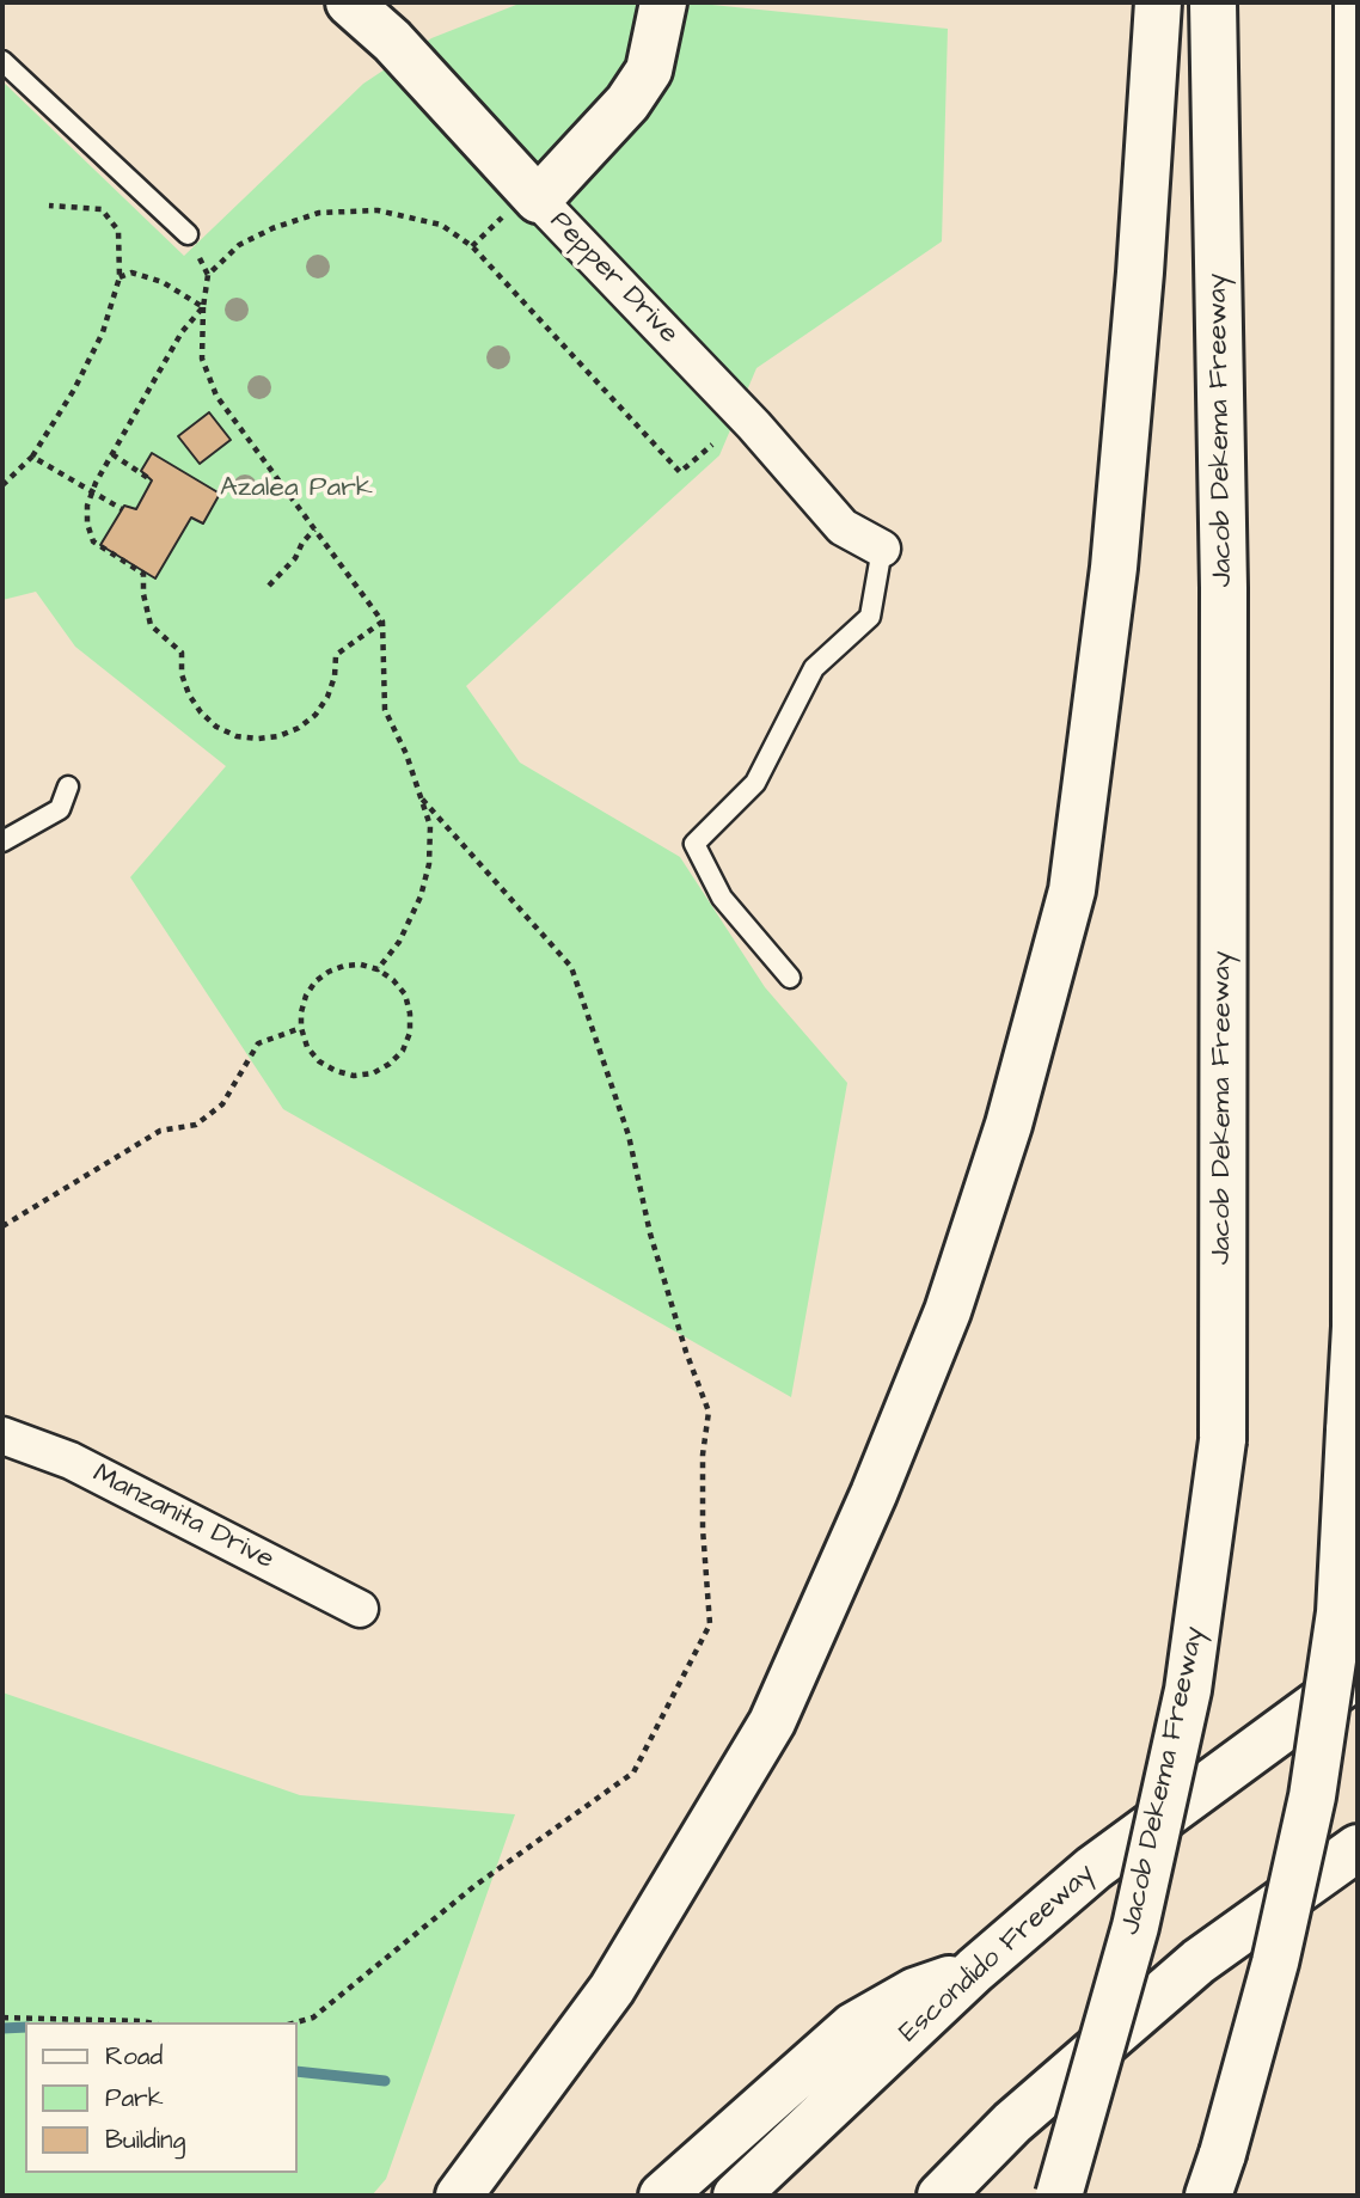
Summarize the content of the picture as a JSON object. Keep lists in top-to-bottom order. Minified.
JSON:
{"streets":{"main road":["Pepper Drive","Jacob Dekema Freeway","Escondido Freeway"],"street":["Manzanita Drive"]},"parks":["Azalea Park"],"legend":["Road","Park","Building"]}
